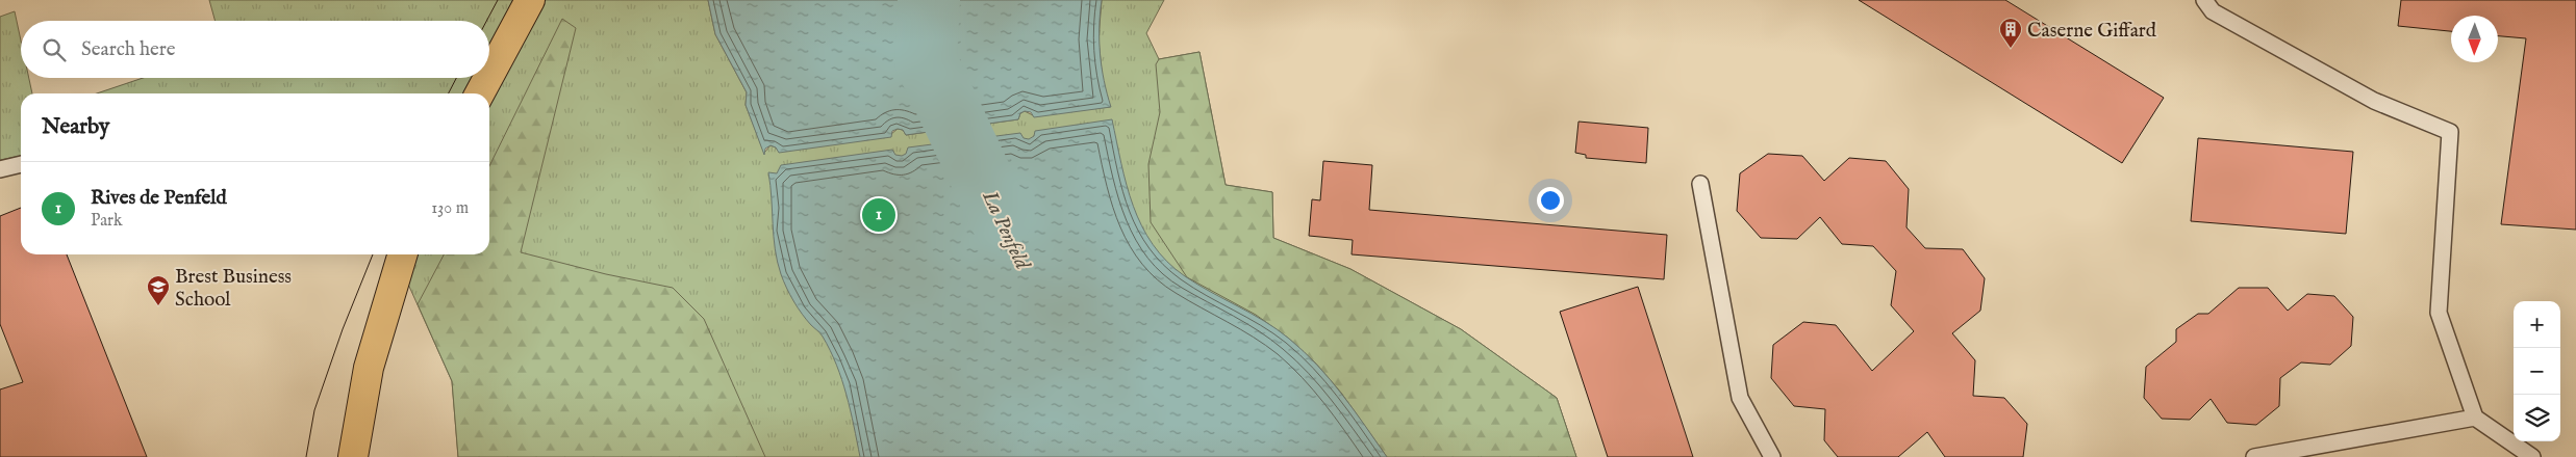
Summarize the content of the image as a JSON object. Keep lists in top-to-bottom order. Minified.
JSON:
{"water":["La Penfeld"],"places":{"building":["Caserne Giffard"],"school or university":["Brest Business School"]},"north":"bottom","page":{"search":"Search here","heading":"Nearby","list":[{"mark":"1","name":"Rives de Penfeld","note":"Park","value":"130 m"}],"pins":"1","map_buttons":["+","−"]}}
